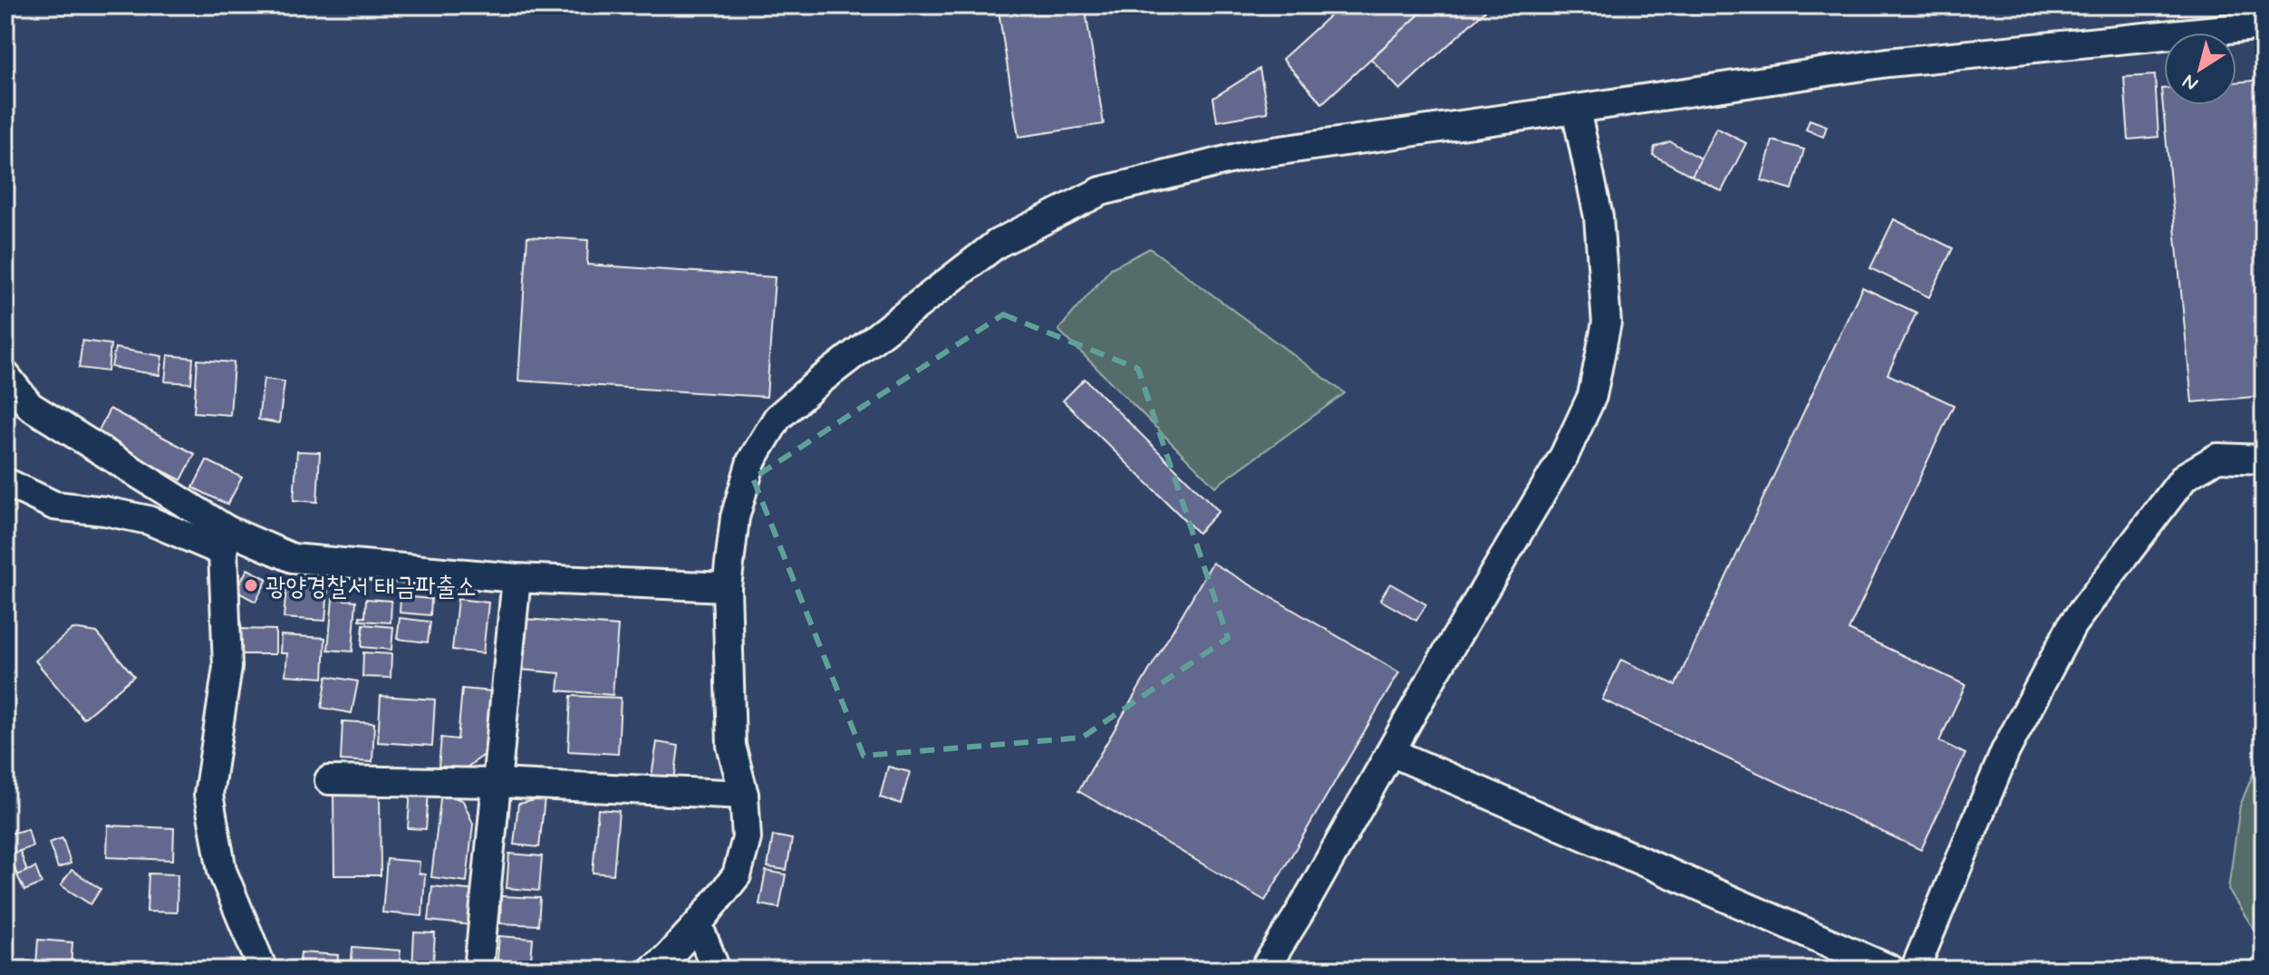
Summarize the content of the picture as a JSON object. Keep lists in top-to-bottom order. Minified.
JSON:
{"places":["광양경찰서 태금파출소"],"north":"bottom left"}
